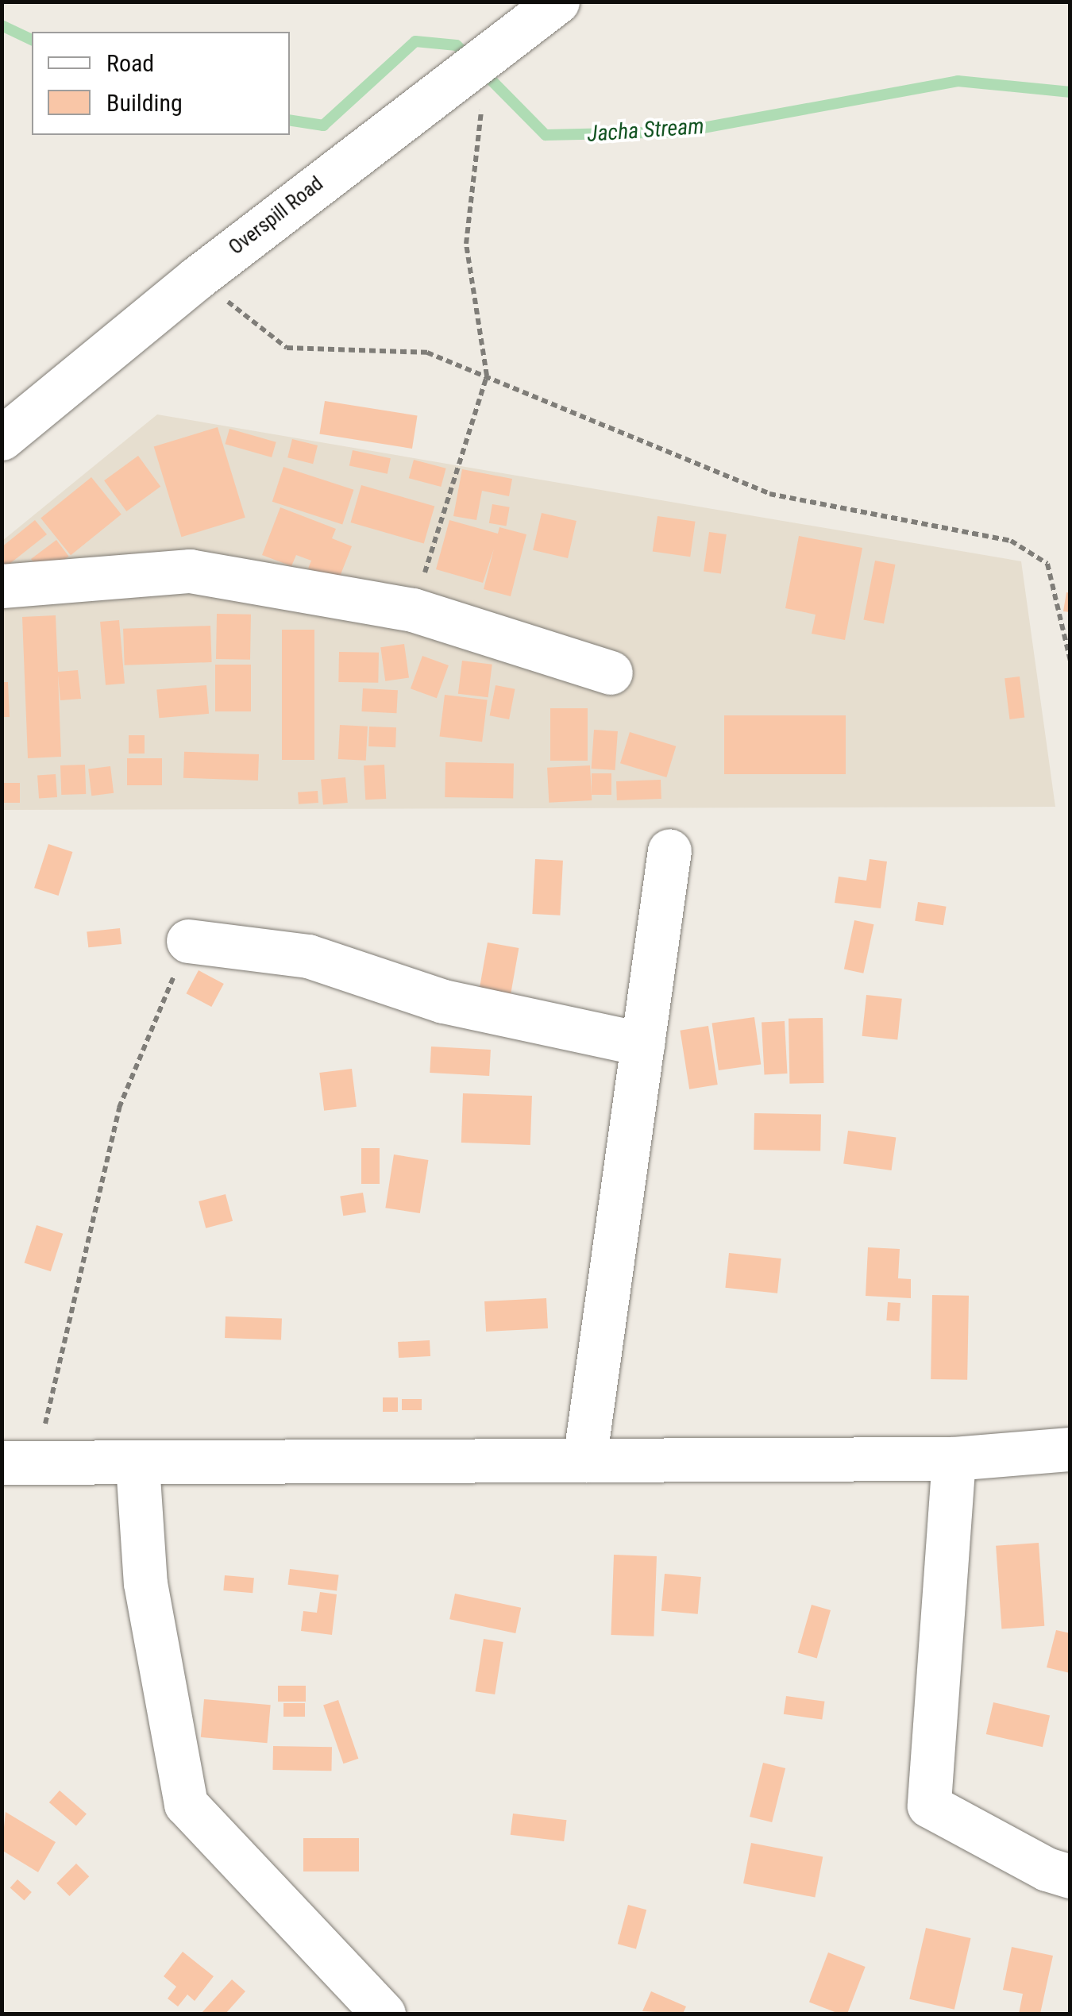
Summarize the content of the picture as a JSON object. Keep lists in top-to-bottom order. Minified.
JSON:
{"streets":{"street":["Overspill Road"]},"water":["Jacha Stream"],"legend":["Road","Building"]}
